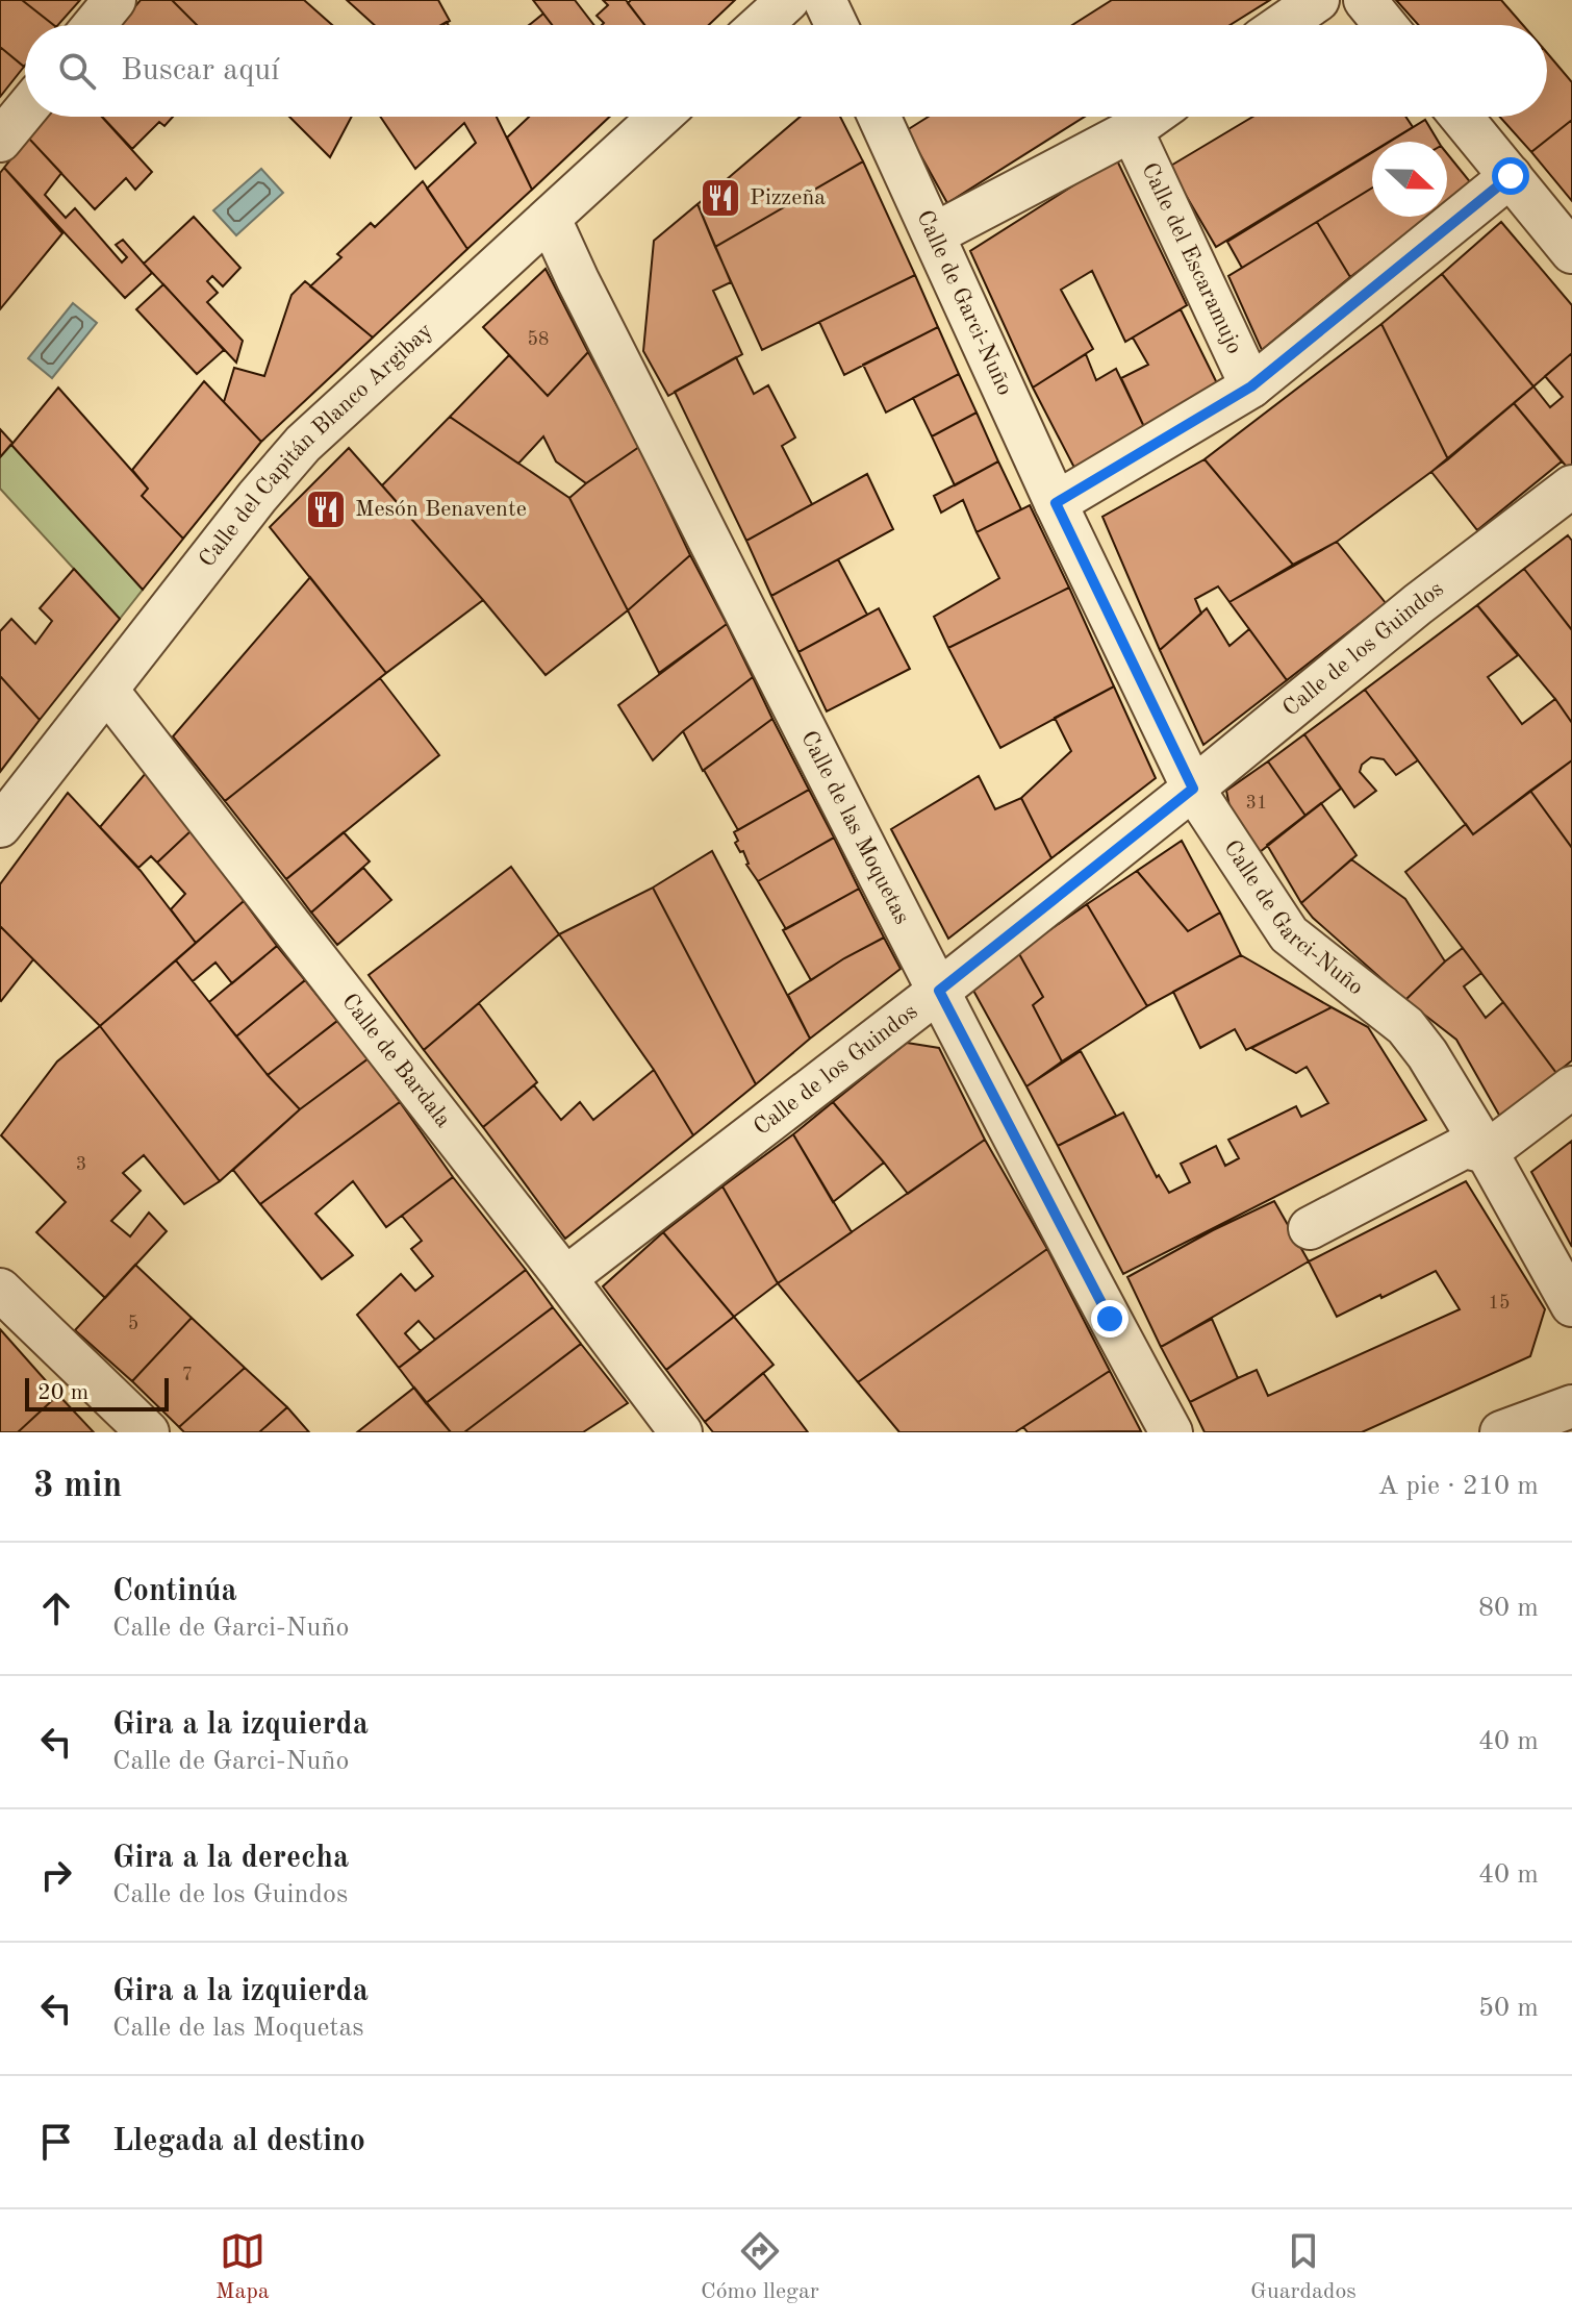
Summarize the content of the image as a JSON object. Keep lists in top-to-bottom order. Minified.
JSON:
{"streets":{"street":["Calle del Escaramujo","Calle de Garci-Nuño","Calle del Capitán Blanco Argibay","Calle de los Guindos","Calle de las Moquetas","Calle de Bardala"]},"crossings":[["Calle de Garci-Nuño","Calle de los Guindos"],["Calle del Capitán Blanco Argibay","Calle de las Moquetas"],["Calle del Capitán Blanco Argibay","Calle de Bardala"],["Calle de los Guindos","Calle de las Moquetas"],["Calle de los Guindos","Calle de Bardala"]],"places":{"restaurant":["Pizzeña","Mesón Benavente"]},"house_numbers":["58","31","3","15","5","7"],"scale_bar":"20 m","north":"right","page":{"search":"Buscar aquí","scale":"20 m","heading":["3 min","A pie · 210 m"],"list":[["Continúa","Calle de Garci-Nuño","80 m"],["Gira a la izquierda","Calle de Garci-Nuño","40 m"],["Gira a la derecha","Calle de los Guindos","40 m"],["Gira a la izquierda","Calle de las Moquetas","50 m"],"Llegada al destino"],"nav":["Mapa","Cómo llegar","Guardados"]}}
